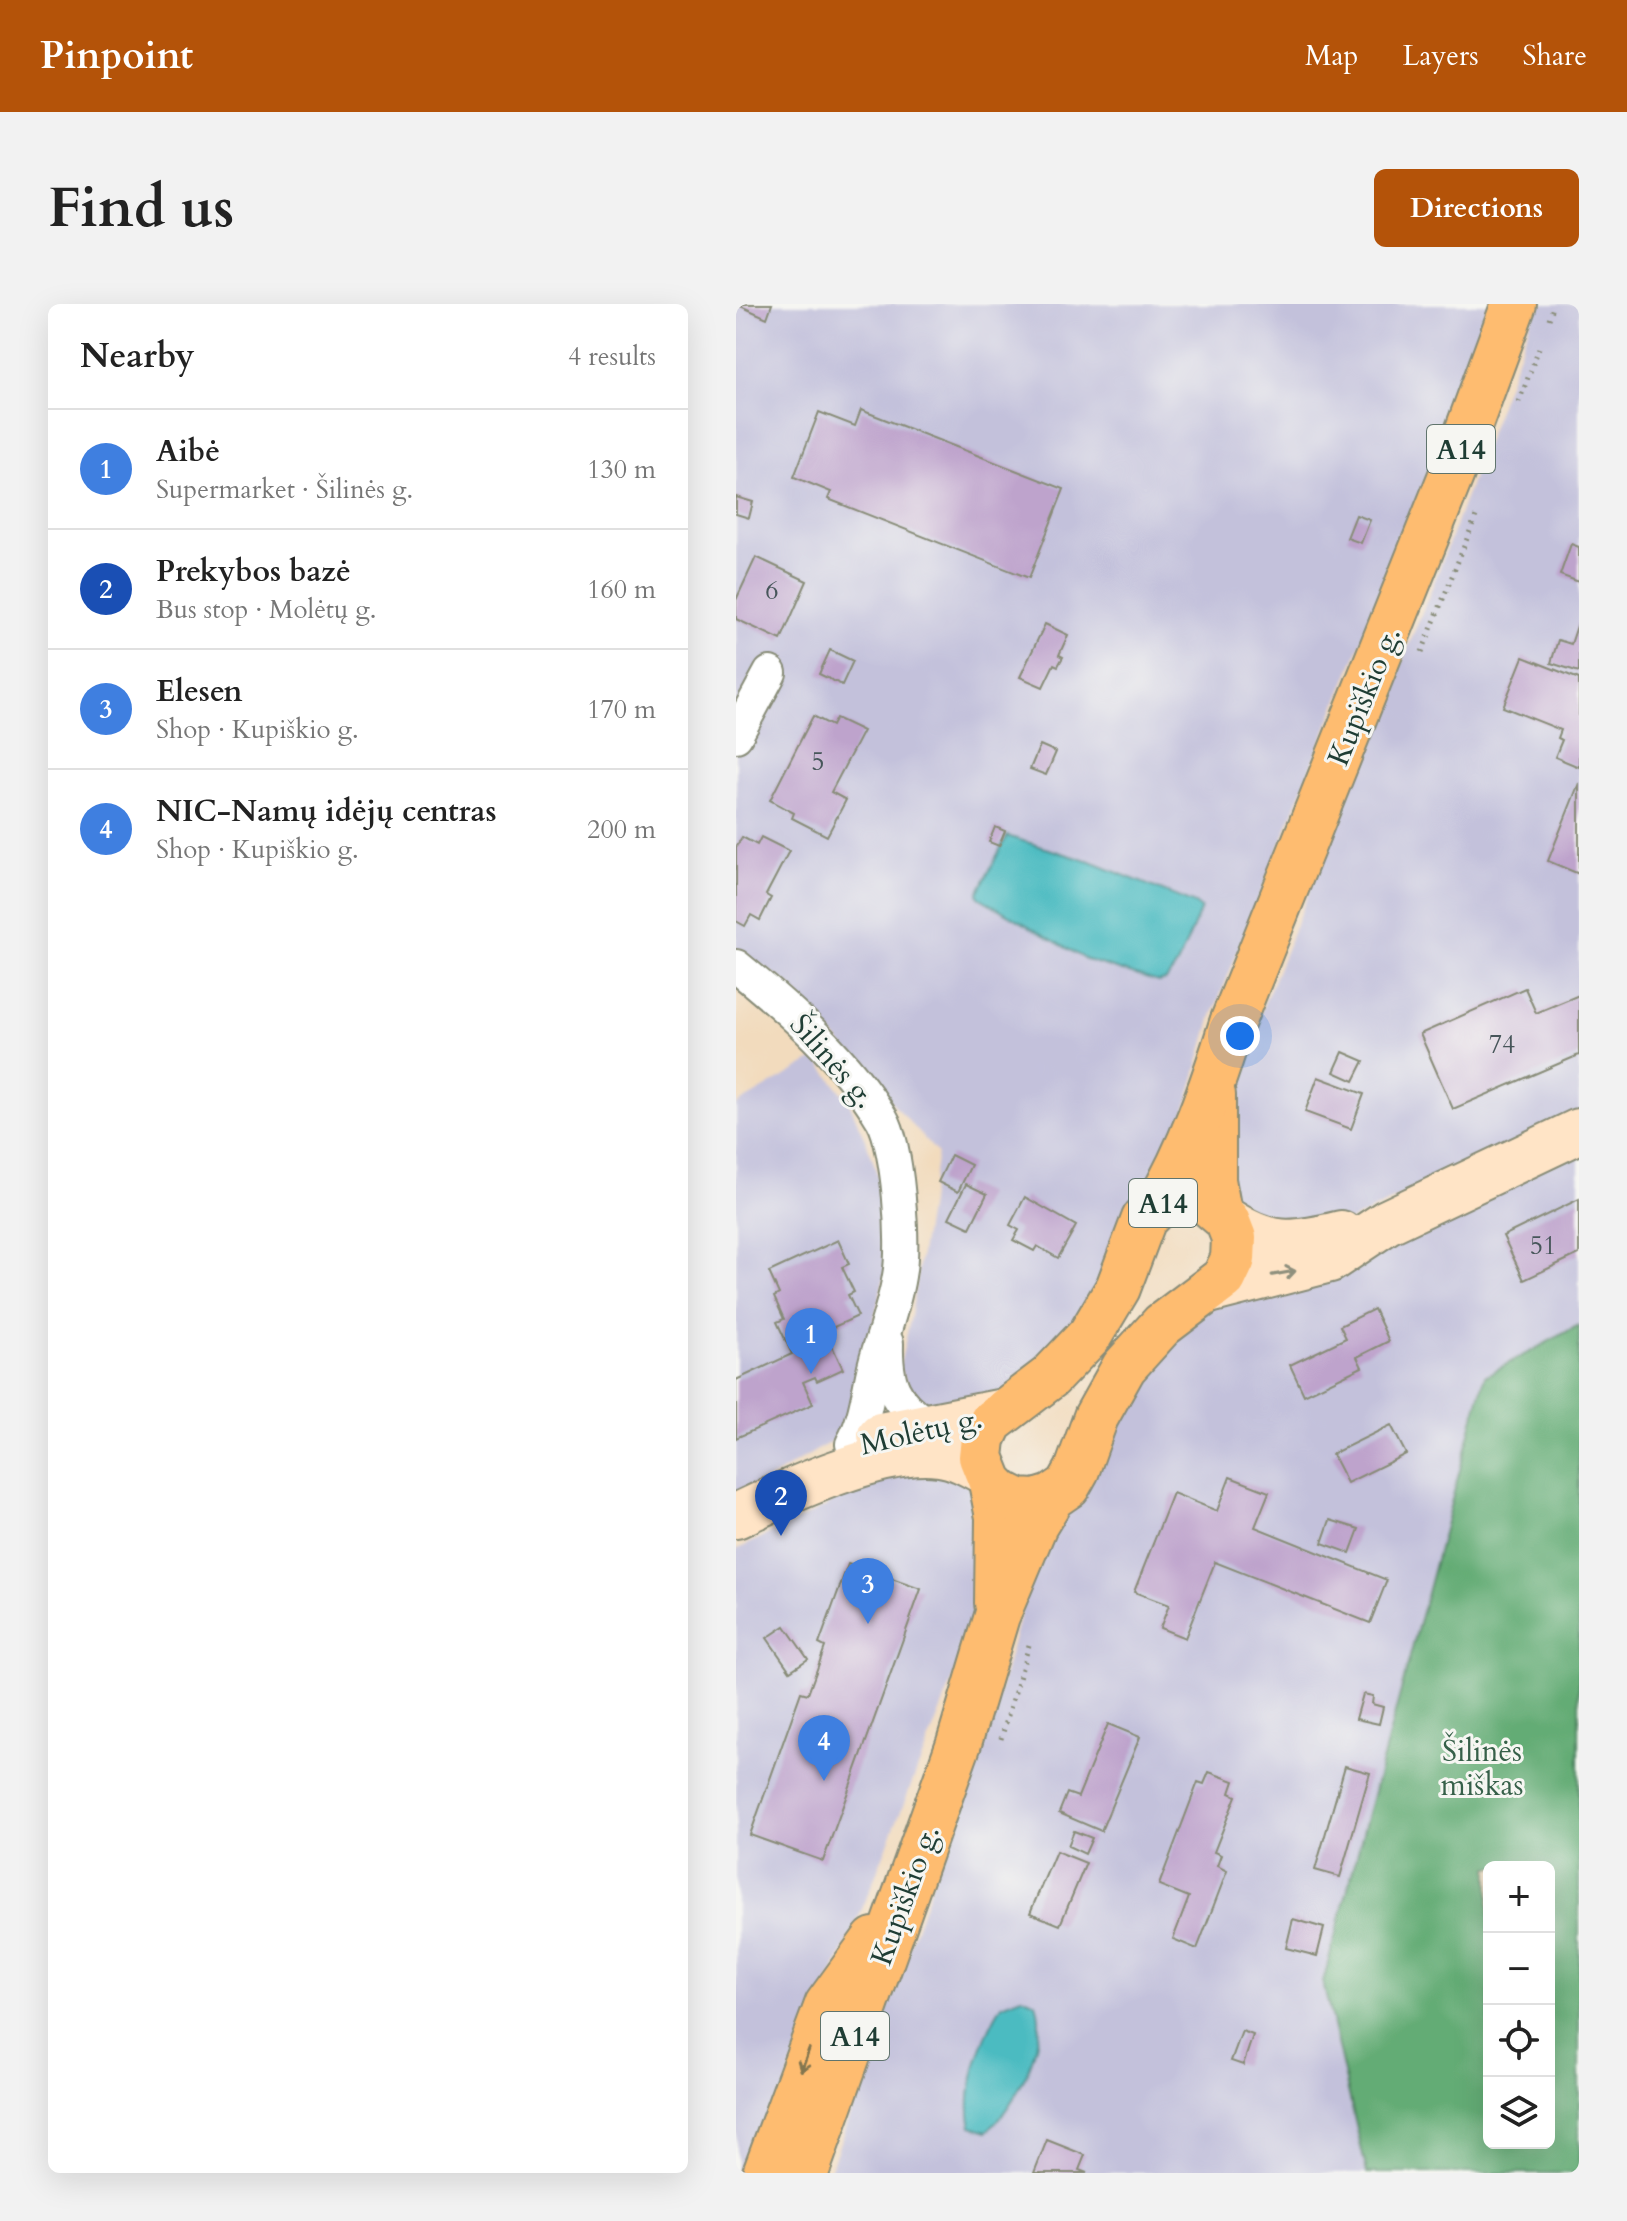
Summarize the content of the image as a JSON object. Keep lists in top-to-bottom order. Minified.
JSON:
{"streets":{"highway":["A14","Kupiškio g."],"main road":["Molėtų g."],"street":["Šilinės g."]},"crossings":[["A14","Kupiškio g."],["A14","Molėtų g."],["Kupiškio g.","Molėtų g."],["Šilinės g.","Molėtų g."]],"parks":["Šilinės miškas"],"house_numbers":["6","5","74","51"],"page":{"header":"Pinpoint","nav":["Map","Layers","Share"],"buttons":"Directions","title":"Find us","heading":["Nearby","4 results"],"list":[{"mark":"1","name":"Aibė","note":"Supermarket · Šilinės g.","value":"130 m"},{"mark":"2","name":"Prekybos bazė","note":"Bus stop · Molėtų g.","value":"160 m"},{"mark":"3","name":"Elesen","note":"Shop · Kupiškio g.","value":"170 m"},{"mark":"4","name":"NIC-Namų idėjų centras","note":"Shop · Kupiškio g.","value":"200 m"}],"pins":["1","2","3","4"],"map_buttons":["+","−"]}}
